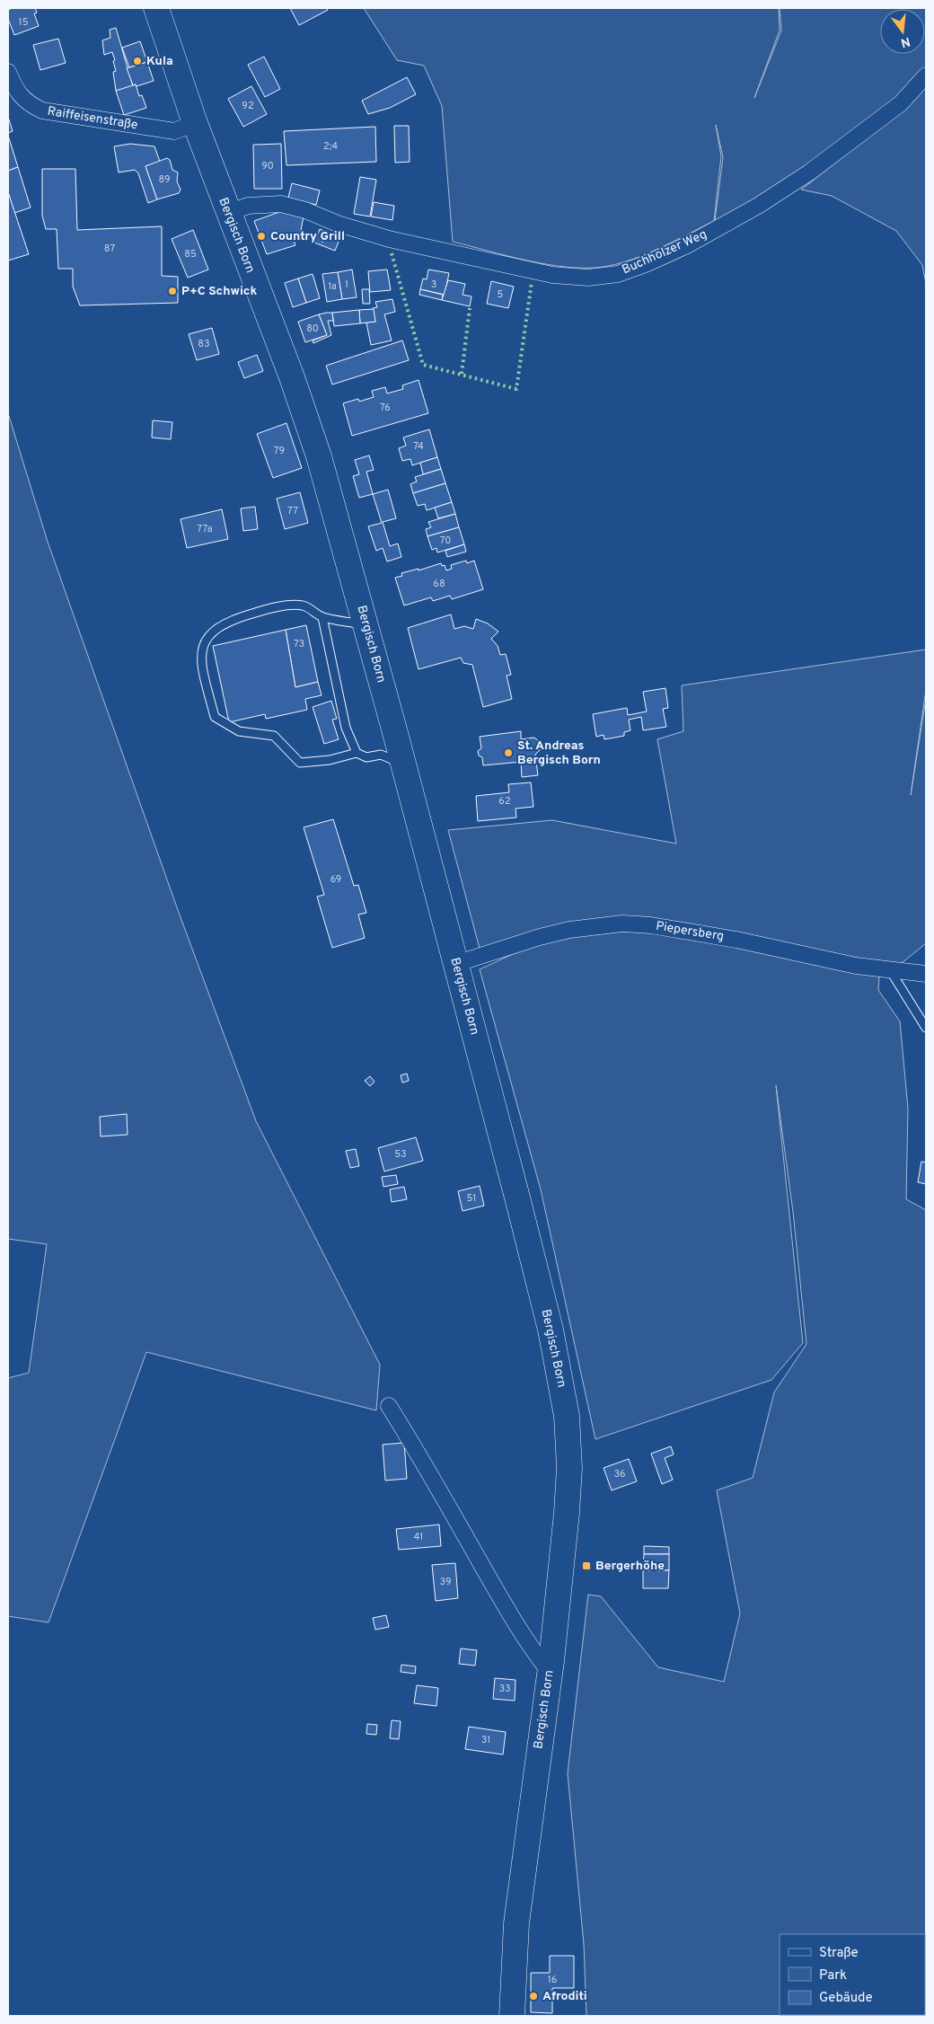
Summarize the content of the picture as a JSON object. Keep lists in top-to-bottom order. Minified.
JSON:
{"streets":{"main road":["Bergisch Born"],"street":["Raiffeisenstraße","Buchholzer Weg","Piepersberg"]},"crossings":[["Raiffeisenstraße","Bergisch Born"],["Bergisch Born","Buchholzer Weg"],["Bergisch Born","Piepersberg"]],"places":{"other":["Kula","Country Grill","P+C Schwick","St. Andreas Bergisch Born","Afroditi"],"transit":["Bergerhöhe"]},"house_numbers":["15","92","2;4","90","89","87","85","1","3","1a","5","80","83","76","74","79","77","77a","70","68","73","62","69","53","51","36","41","39","33","31","16"],"legend":["Straße","Park","Gebäude"],"north":"bottom"}
